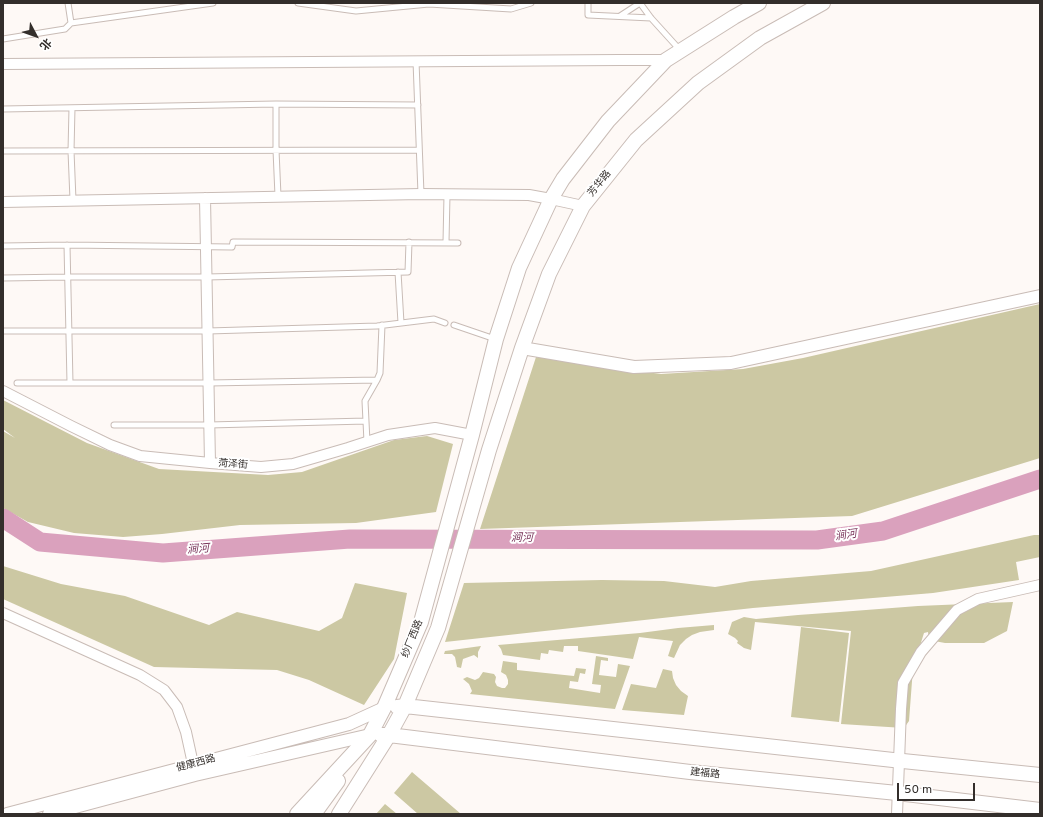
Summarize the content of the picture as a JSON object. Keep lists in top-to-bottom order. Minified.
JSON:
{"streets":{"main road":["芳华路","纱厂西路","建福路"],"street":["菏泽街","健康西路"]},"crossings":[["芳华路","纱厂西路"],["菏泽街","纱厂西路"],["纱厂西路","健康西路"],["纱厂西路","建福路"],["健康西路","建福路"]],"water":["涧河"],"scale_bar":"50 m","north":"bottom right"}
